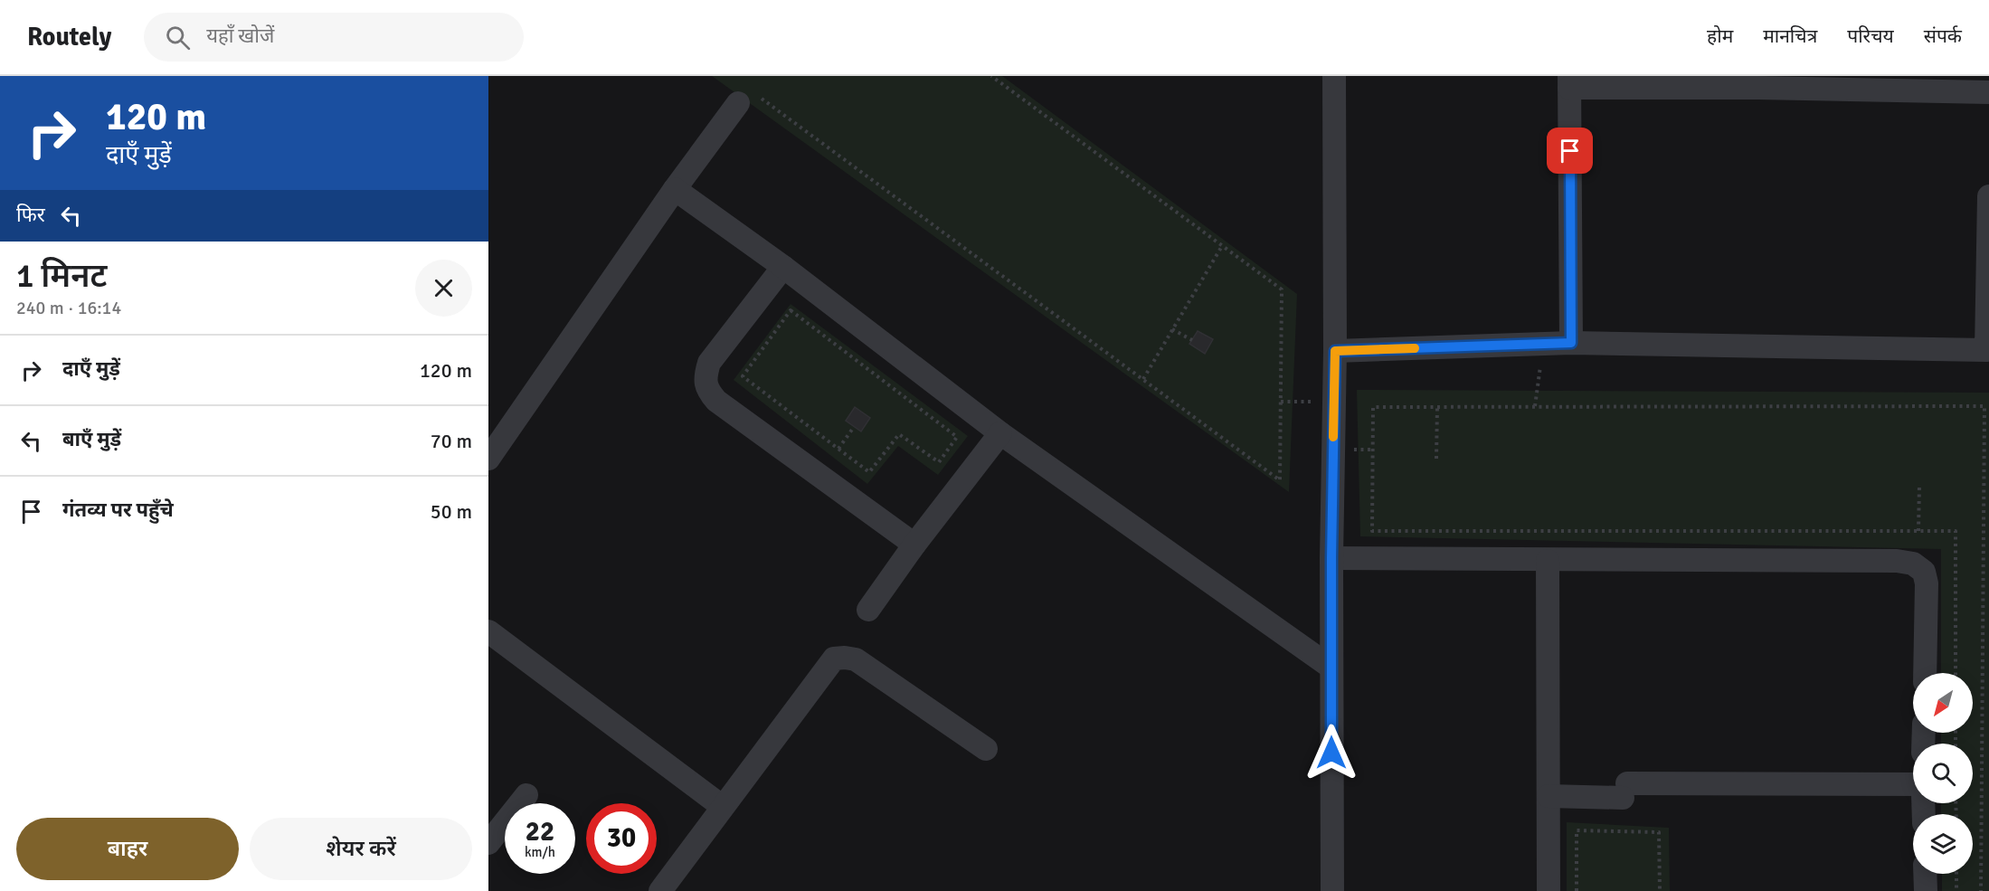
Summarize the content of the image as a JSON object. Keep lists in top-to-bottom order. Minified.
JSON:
{"north":"bottom left","page":{"header":"Routely","search":"यहाँ खोजें","nav":["होम","मानचित्र","परिचय","संपर्क"],"turn":["120 m","दाएँ मुड़ें"],"then":"फिर","heading":["1 मिनट","240 m · 16:14"],"list":[{"name":"दाएँ मुड़ें","value":"120 m"},{"name":"बाएँ मुड़ें","value":"70 m"},{"name":"गंतव्य पर पहुँचे","value":"50 m"}],"speed":"22 km/h","limit":"30","buttons":["बाहर","शेयर करें"]}}
